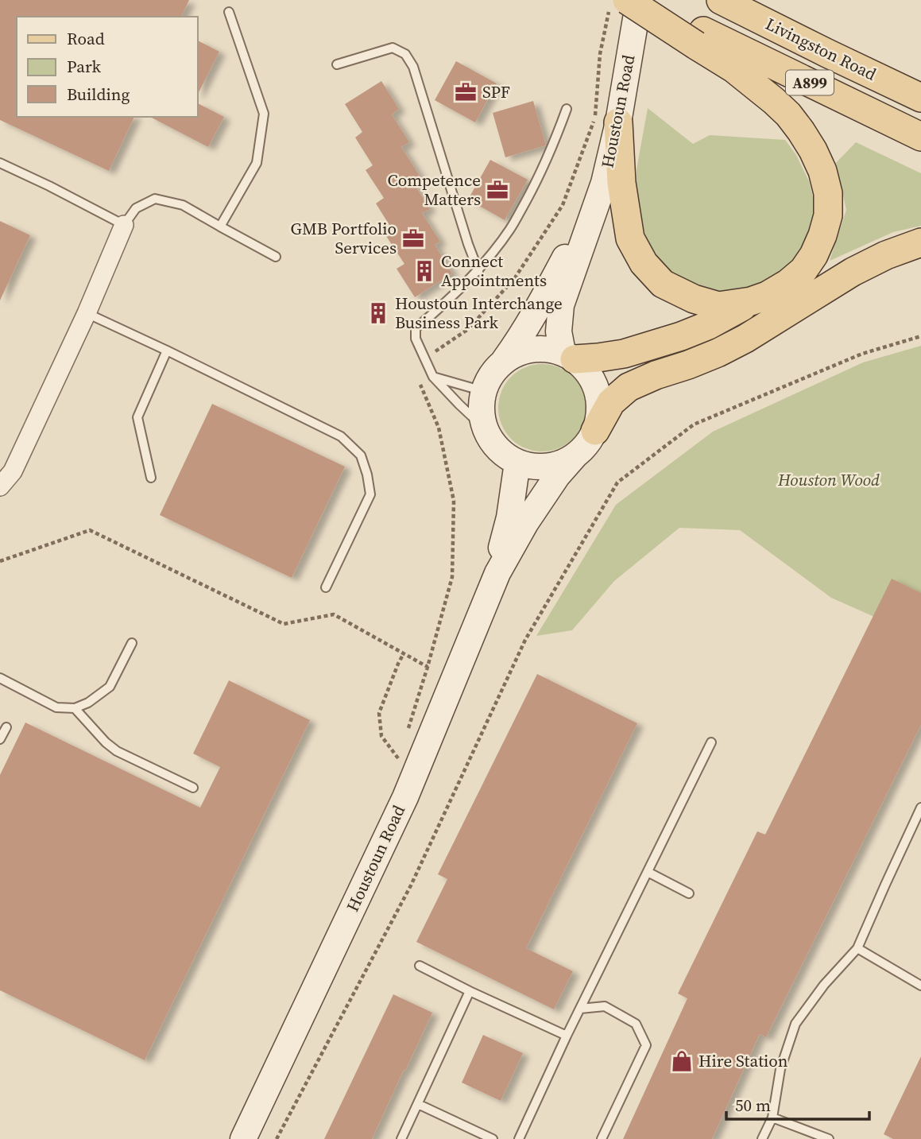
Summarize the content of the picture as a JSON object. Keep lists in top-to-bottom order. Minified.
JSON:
{"streets":{"main road":["Livingston Road","A899"],"street":["Houstoun Road"]},"crossings":[["Livingston Road","Houstoun Road"]],"parks":["Houston Wood"],"places":{"office":["SPF","Competence Matters","GMB Portfolio Services"],"building":["Connect Appointments","Houstoun Interchange Business Park"],"shop":["Hire Station"]},"legend":["Road","Park","Building"],"scale_bar":"50 m"}
